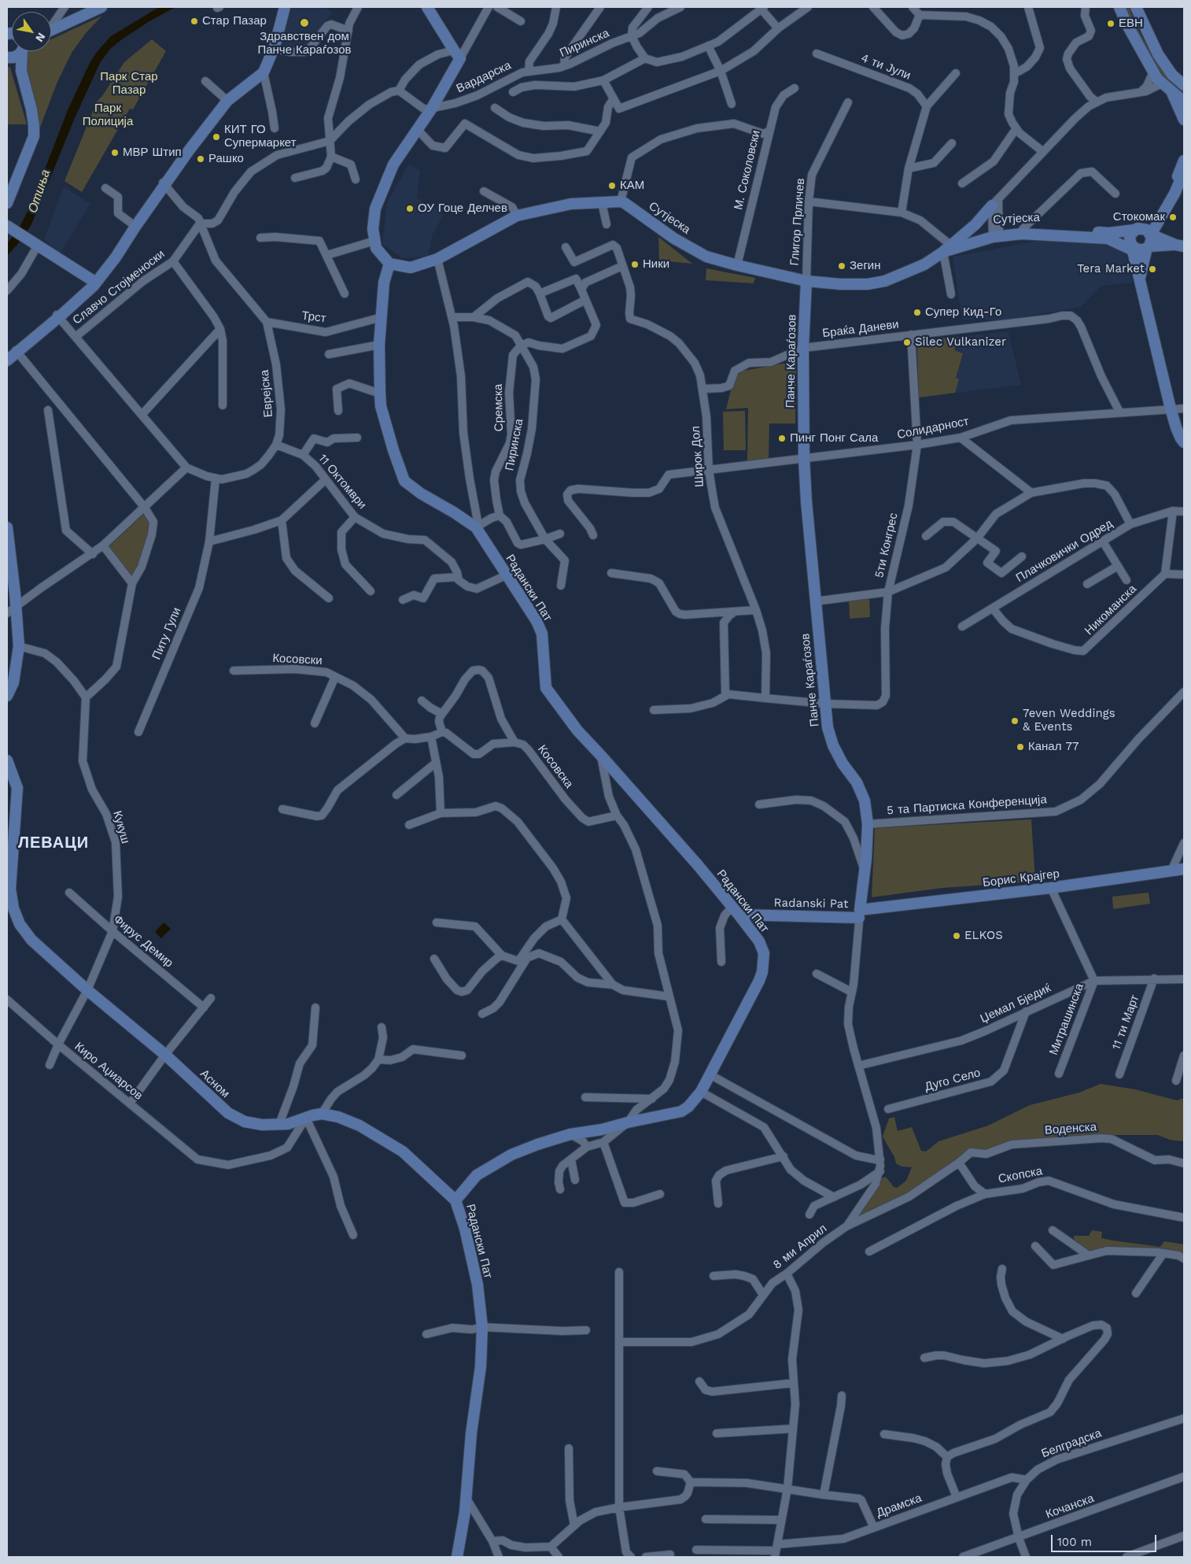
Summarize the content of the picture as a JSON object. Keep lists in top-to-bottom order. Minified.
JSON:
{"streets":{"street":["Пиринска","4 ти Јули","Вардарска","М. Соколовски","Сутјеска","Глигор Прличев","Славчо Стојменоски","Трст","Браќа Даневи","Панче Караѓозов","Еврејска","Сремска","Солидарност","Широк Дол","11 Октомври","5ти Конгрес","Плачковички Одред","Радански Пат","Никоманска","Питу Гули","Косовски","Косовска","5 та Партиска Конференција","Кукуш","Борис Крајгер","Radanski Pat","Фирус Демир","Џемал Бједиќ","Митрашинска","11 ти Март","Киро Аџиарсов","Дуго Село","Асном","Воденска","Скопска","8 ми Април","Белградска","Драмска","Кочанска"]},"crossings":[["Пиринска","Вардарска"],["Пиринска","Сремска"],["М. Соколовски","Сутјеска"],["Сутјеска","Глигор Прличев"],["Сутјеска","Панче Караѓозов"],["Глигор Прличев","Панче Караѓозов"],["Славчо Стојменоски","Еврејска"],["Трст","Еврејска"],["Трст","Радански Пат"],["Браќа Даневи","Панче Караѓозов"],["Браќа Даневи","Солидарност"],["Браќа Даневи","Широк Дол"],["Браќа Даневи","5ти Конгрес"],["Панче Караѓозов","Солидарност"],["Панче Караѓозов","5ти Конгрес"],["Панче Караѓозов","5 та Партиска Конференција"],["Панче Караѓозов","Борис Крајгер"],["Панче Караѓозов","Radanski Pat"],["Панче Караѓозов","Џемал Бједиќ"],["Еврејска","11 Октомври"],["Еврејска","Питу Гули"],["Солидарност","Широк Дол"],["Солидарност","5ти Конгрес"],["11 Октомври","Радански Пат"],["Плачковички Одред","Никоманска"],["Радански Пат","Radanski Pat"],["Радански Пат","Асном"],["Кукуш","Фирус Демир"],["Кукуш","Киро Аџиарсов"],["Кукуш","Асном"],["Борис Крајгер","Radanski Pat"],["Борис Крајгер","Митрашинска"],["Џемал Бједиќ","Митрашинска"],["Џемал Бједиќ","11 ти Март"],["Џемал Бједиќ","Дуго Село"],["Киро Аџиарсов","Асном"],["Воденска","8 ми Април"],["Белградска","Драмска"],["Белградска","Кочанска"]],"districts":["ЛЕВАЦИ"],"water":["Отиња"],"parks":["Парк Стар Пазар","Парк Полиција"],"places":["Стар Пазар","Здравствен дом Панче Караѓозов","ЕВН","КИТ ГО Супермаркет","МВР Штип","Рашко","КАМ","ОУ Гоце Делчев","Стокомак","Ники","Зегин","Tera Market","Супер Кид-Го","Silec Vulkanizer","Пинг Понг Сала","7even Weddings & Events","Канал 77","ELKOS"],"scale_bar":"100 m","north":"bottom right"}
